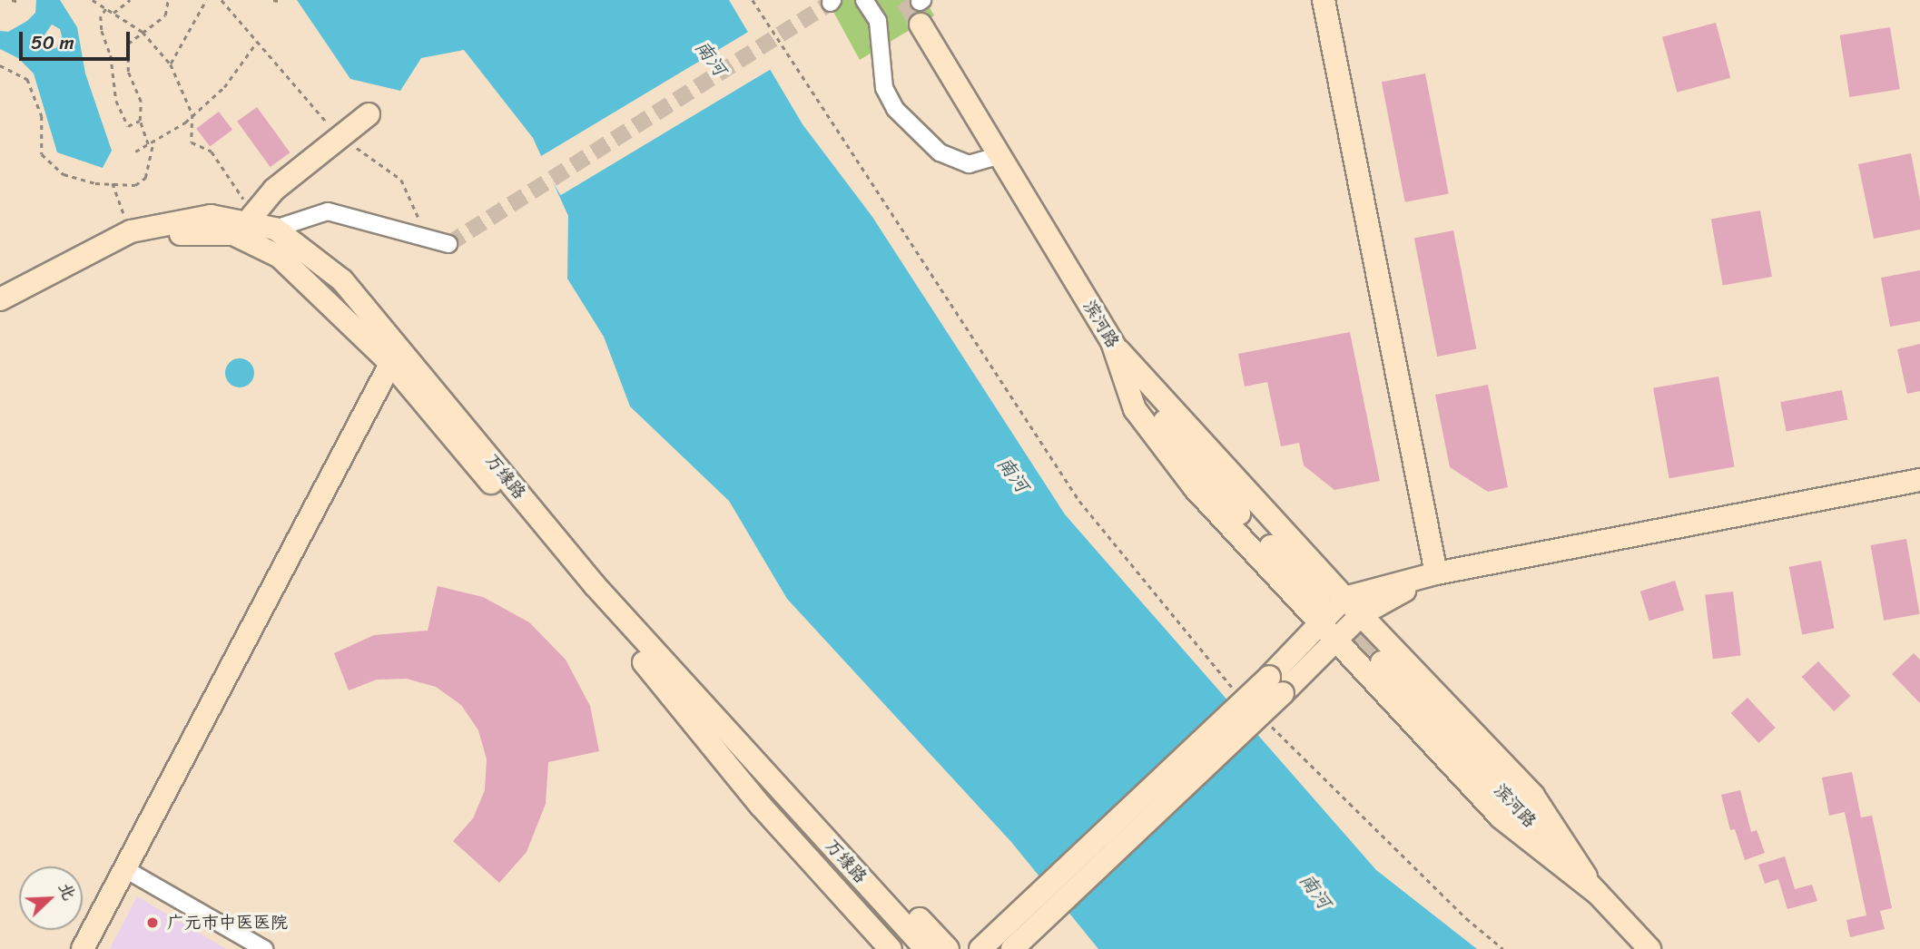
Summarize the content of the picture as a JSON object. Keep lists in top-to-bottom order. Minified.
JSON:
{"streets":{"main road":["滨河路","万缘路"]},"water":["南河"],"places":["广元市中医医院"],"scale_bar":"50 m","north":"top right"}
